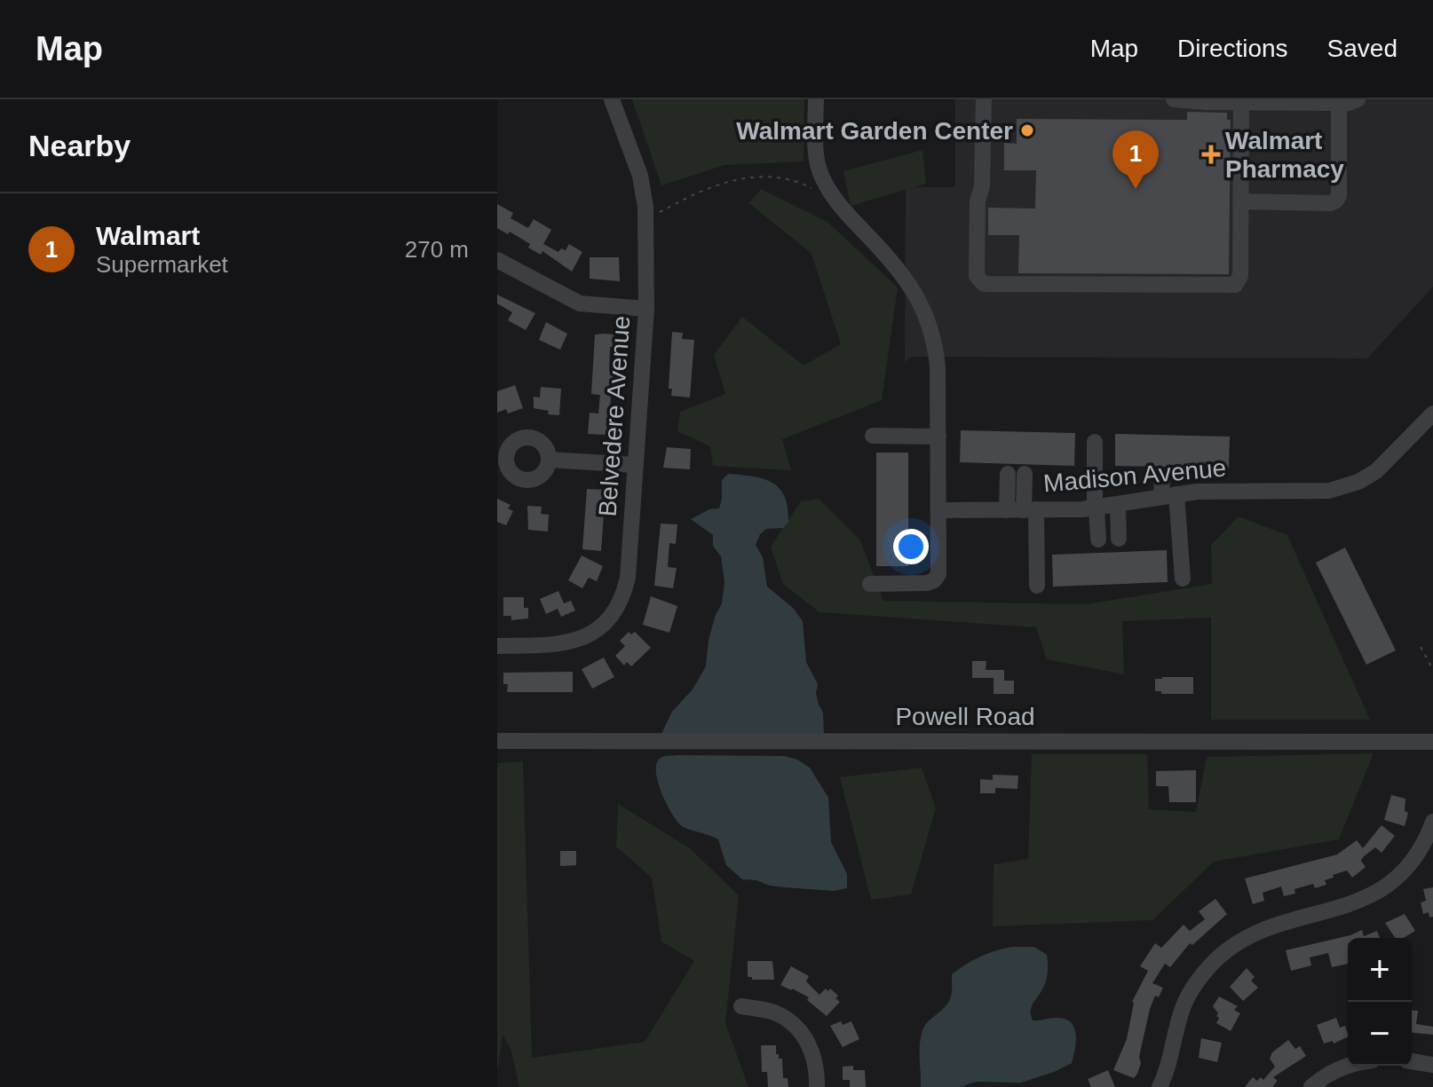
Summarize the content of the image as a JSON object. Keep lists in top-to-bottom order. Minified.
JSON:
{"streets":{"street":["Belvedere Avenue","Madison Avenue","Powell Road"]},"places":{"other":["Walmart Garden Center"],"health":["Walmart Pharmacy"]},"page":{"header":"Map","nav":["Map","Directions","Saved"],"heading":"Nearby","pins":"1","list":[{"mark":"1","name":"Walmart","note":"Supermarket","value":"270 m"}],"map_buttons":["+","−"]}}
